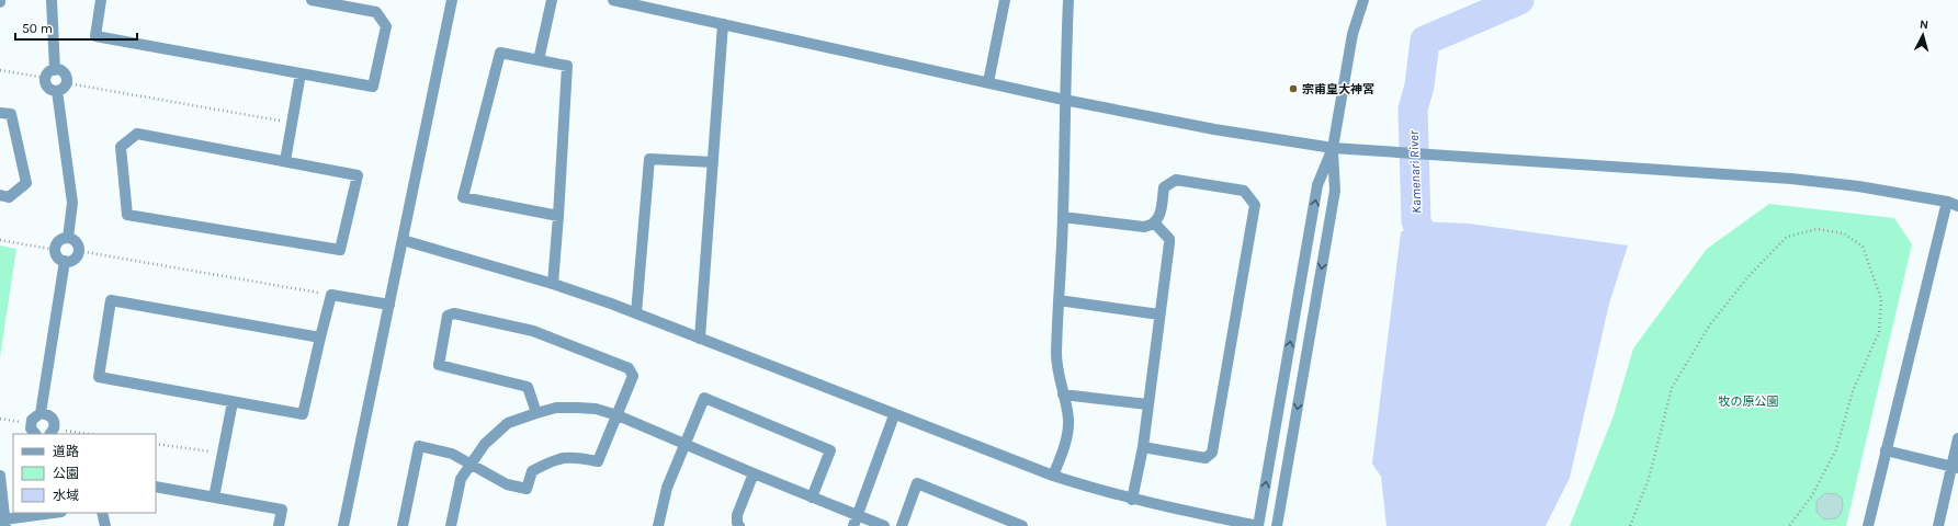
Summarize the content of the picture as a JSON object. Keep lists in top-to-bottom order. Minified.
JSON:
{"water":["Kamenari River"],"parks":["牧の原公園"],"places":["宗甫皇大神宮"],"legend":["道路","公園","水域"],"scale_bar":"50 m","north":"top"}
